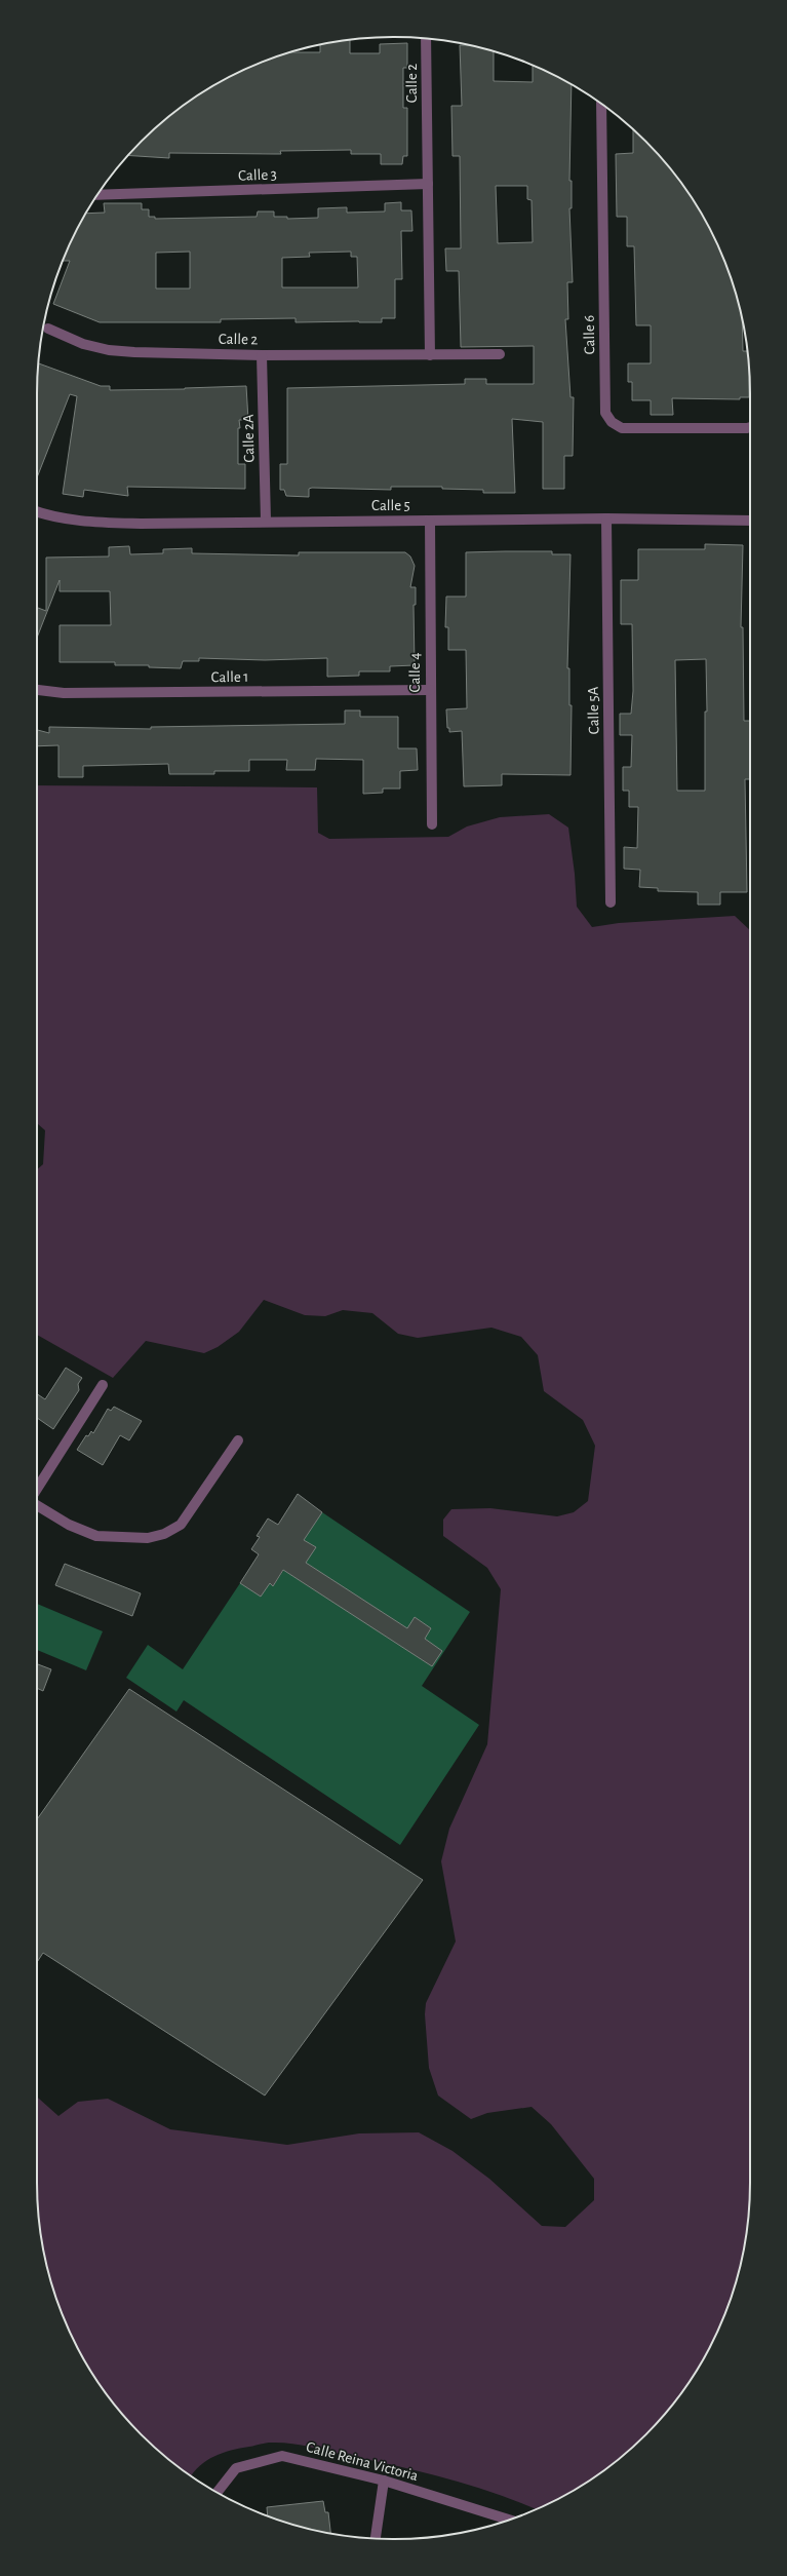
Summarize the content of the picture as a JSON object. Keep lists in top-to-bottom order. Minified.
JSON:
{"streets":{"street":["Calle 2","Calle 3","Calle 6","Calle 2A","Calle 5","Calle 4","Calle 1","Calle 5A","Calle Reina Victoria"]},"crossings":[["Calle 2","Calle 3"],["Calle 2","Calle 2A"],["Calle 2A","Calle 5"],["Calle 5","Calle 4"],["Calle 5","Calle 5A"],["Calle 4","Calle 1"]]}
